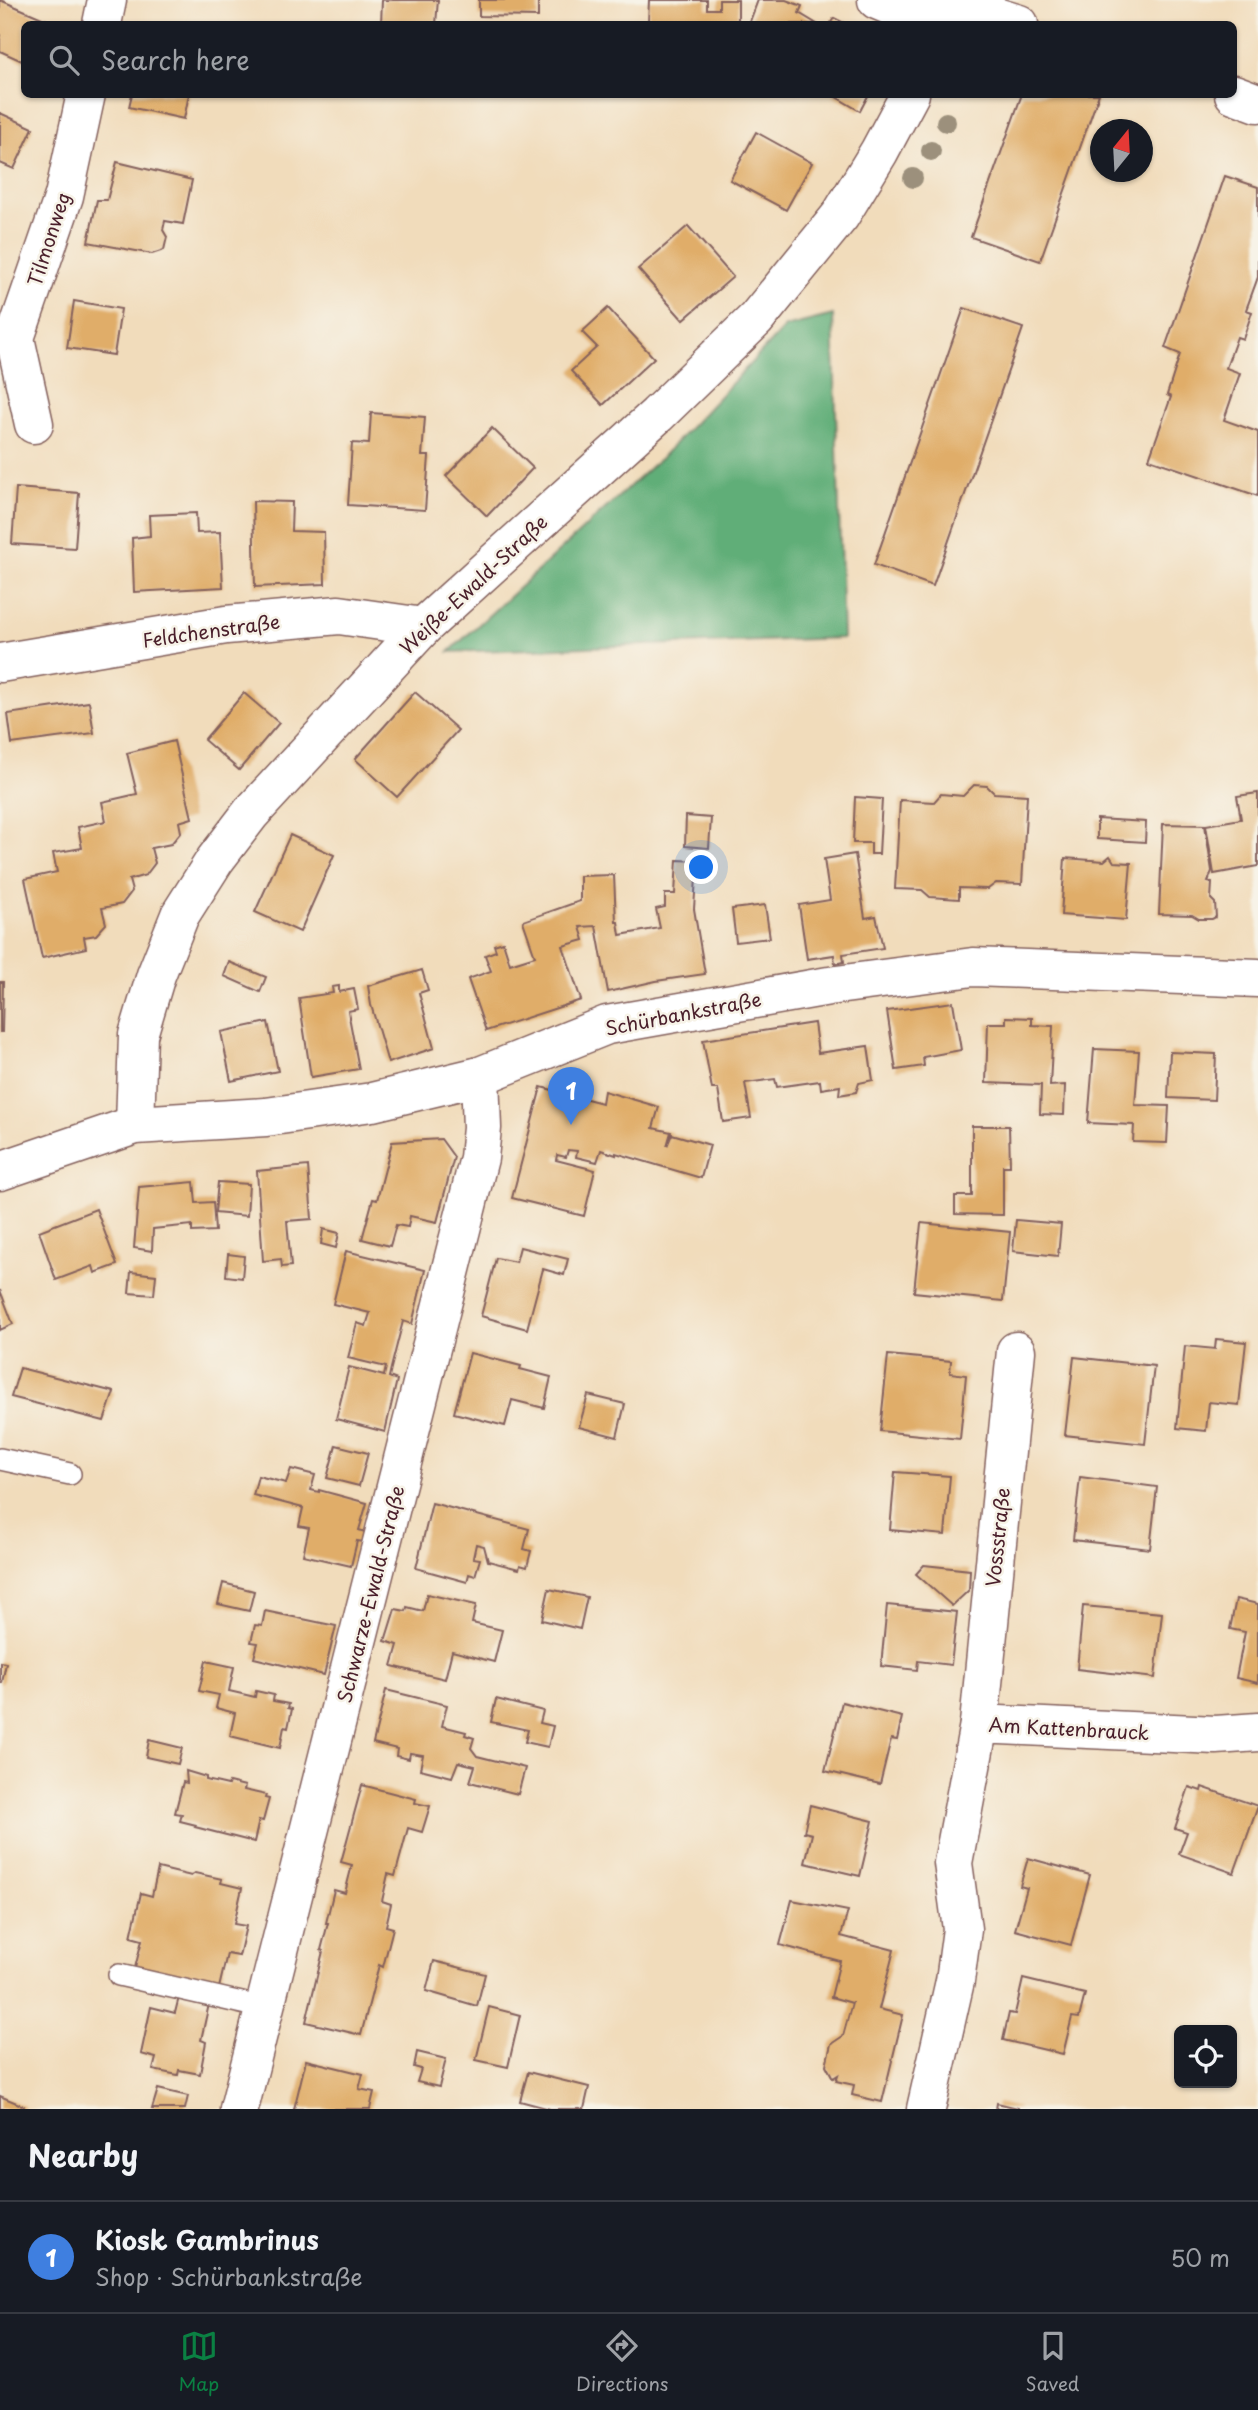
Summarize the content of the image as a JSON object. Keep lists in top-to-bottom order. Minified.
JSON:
{"streets":{"street":["Tilmonweg","Weiße-Ewald-Straße","Feldchenstraße","Schürbankstraße","Vossstraße","Schwarze-Ewald-Straße","Am Kattenbrauck"]},"crossings":[["Weiße-Ewald-Straße","Feldchenstraße"],["Weiße-Ewald-Straße","Schürbankstraße"],["Schürbankstraße","Schwarze-Ewald-Straße"],["Vossstraße","Am Kattenbrauck"]],"north":"top","page":{"search":"Search here","pins":"1","heading":"Nearby","list":[{"mark":"1","name":"Kiosk Gambrinus","note":"Shop · Schürbankstraße","value":"50 m"}],"nav":["Map","Directions","Saved"]}}
